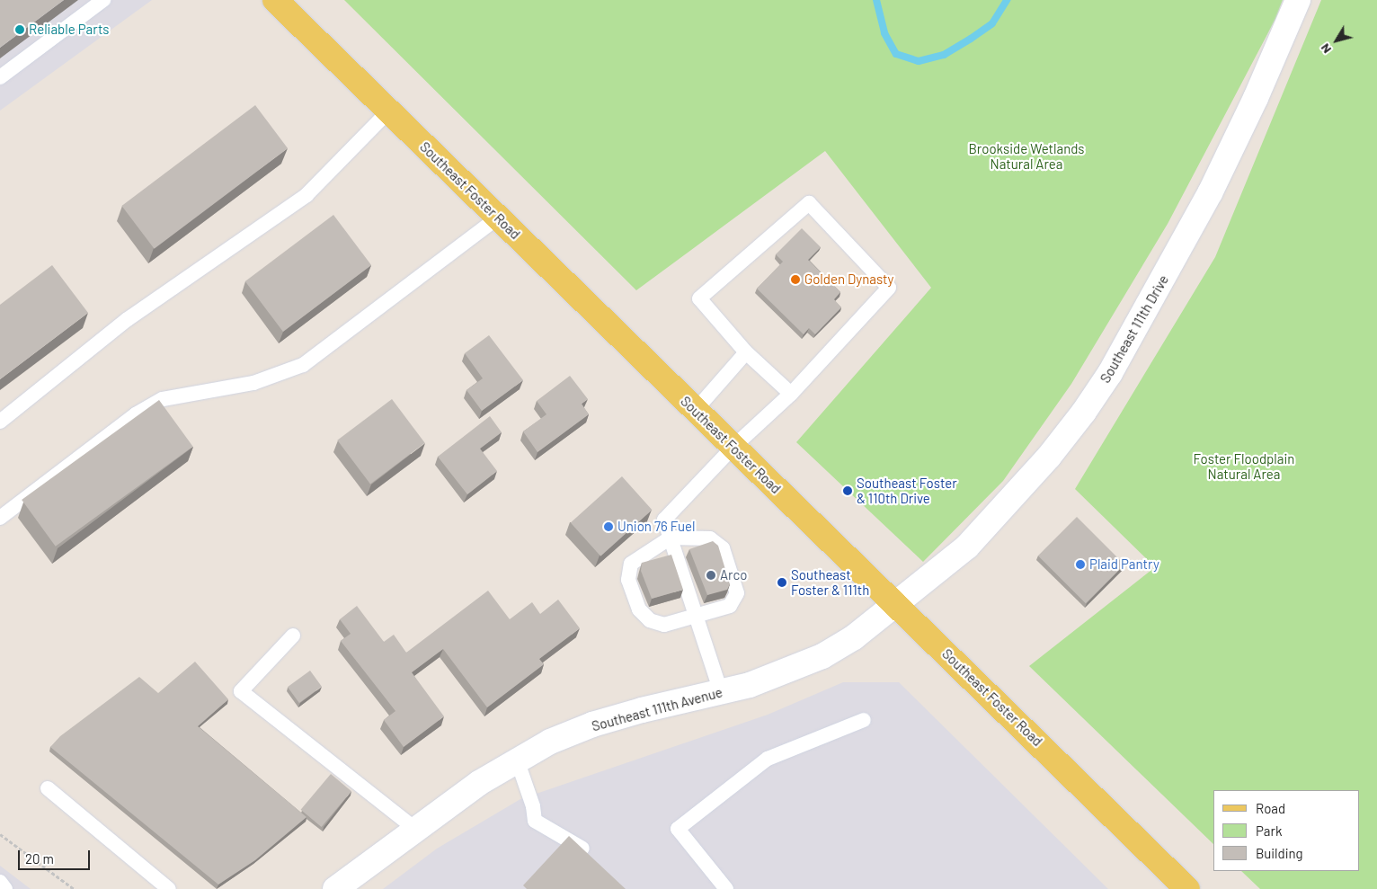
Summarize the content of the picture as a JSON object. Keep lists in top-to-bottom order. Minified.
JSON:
{"streets":{"main road":["Southeast Foster Road","Southeast 111th Drive","Southeast 111th Avenue"]},"crossings":[["Southeast Foster Road","Southeast 111th Drive"],["Southeast Foster Road","Southeast 111th Avenue"],["Southeast 111th Drive","Southeast 111th Avenue"]],"parks":["Brookside Wetlands Natural Area","Foster Floodplain Natural Area"],"places":["Reliable Parts","Golden Dynasty","Southeast Foster & 110th Drive","Union 76 Fuel","Plaid Pantry","Arco","Southeast Foster & 111th"],"legend":["Road","Park","Building"],"scale_bar":"20 m","north":"bottom left"}
